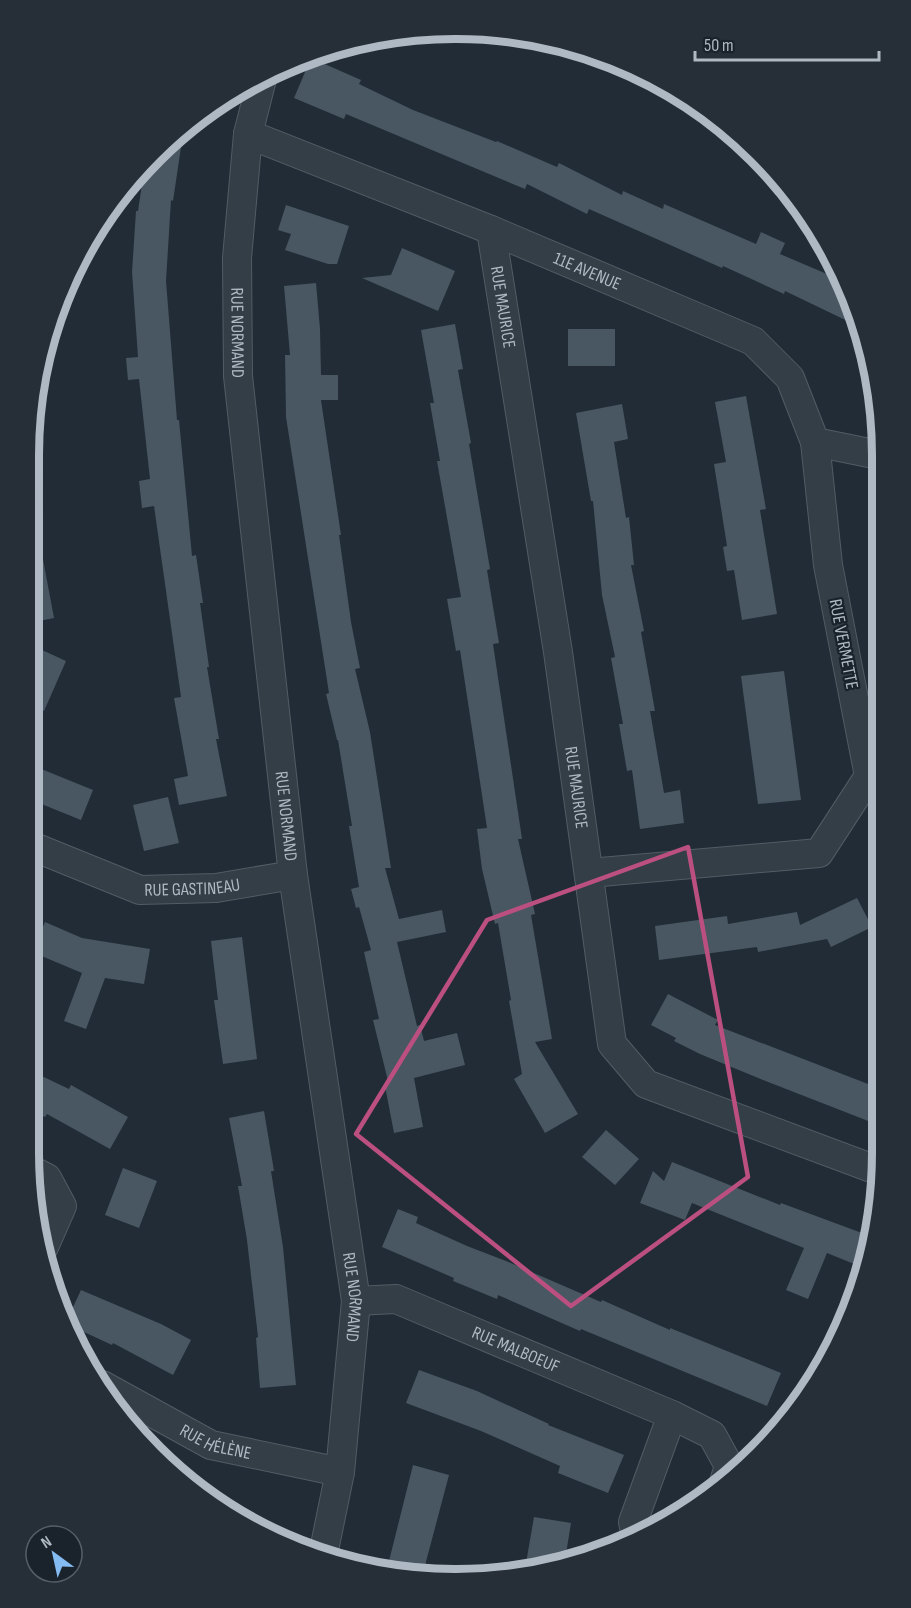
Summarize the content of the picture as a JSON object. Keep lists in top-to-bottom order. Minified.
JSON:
{"streets":{"street":["11E AVENUE","RUE MAURICE","RUE NORMAND","RUE VERMETTE","RUE GASTINEAU","RUE MALBOEUF","RUE HÉLÈNE"]},"crossings":[["11E AVENUE","RUE MAURICE"],["11E AVENUE","RUE NORMAND"],["11E AVENUE","RUE VERMETTE"],["RUE MAURICE","RUE VERMETTE"],["RUE NORMAND","RUE GASTINEAU"],["RUE NORMAND","RUE MALBOEUF"],["RUE NORMAND","RUE HÉLÈNE"]],"scale_bar":"50 m","north":"top left"}
